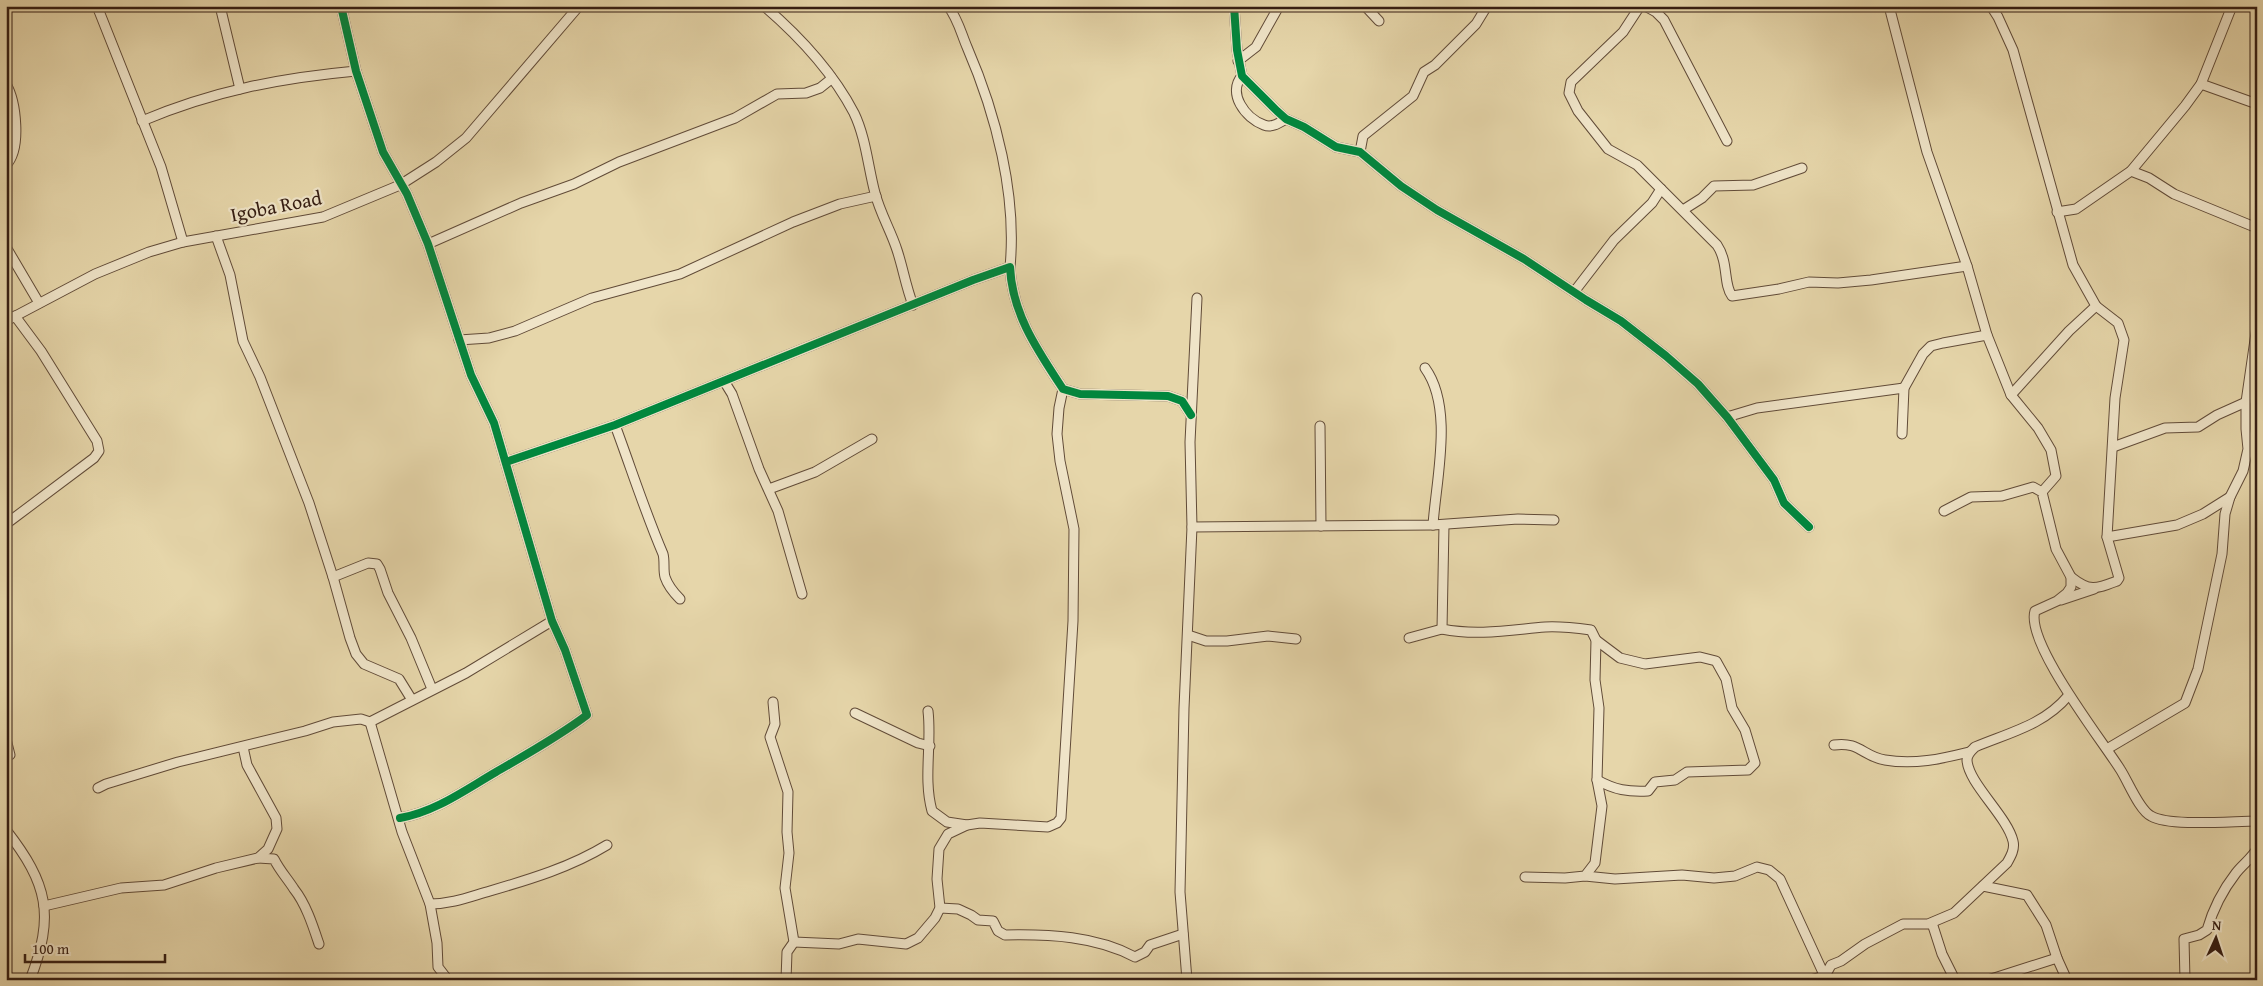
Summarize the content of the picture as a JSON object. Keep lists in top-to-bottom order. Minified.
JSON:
{"streets":{"street":["Igoba Road"]},"scale_bar":"100 m","north":"top"}
